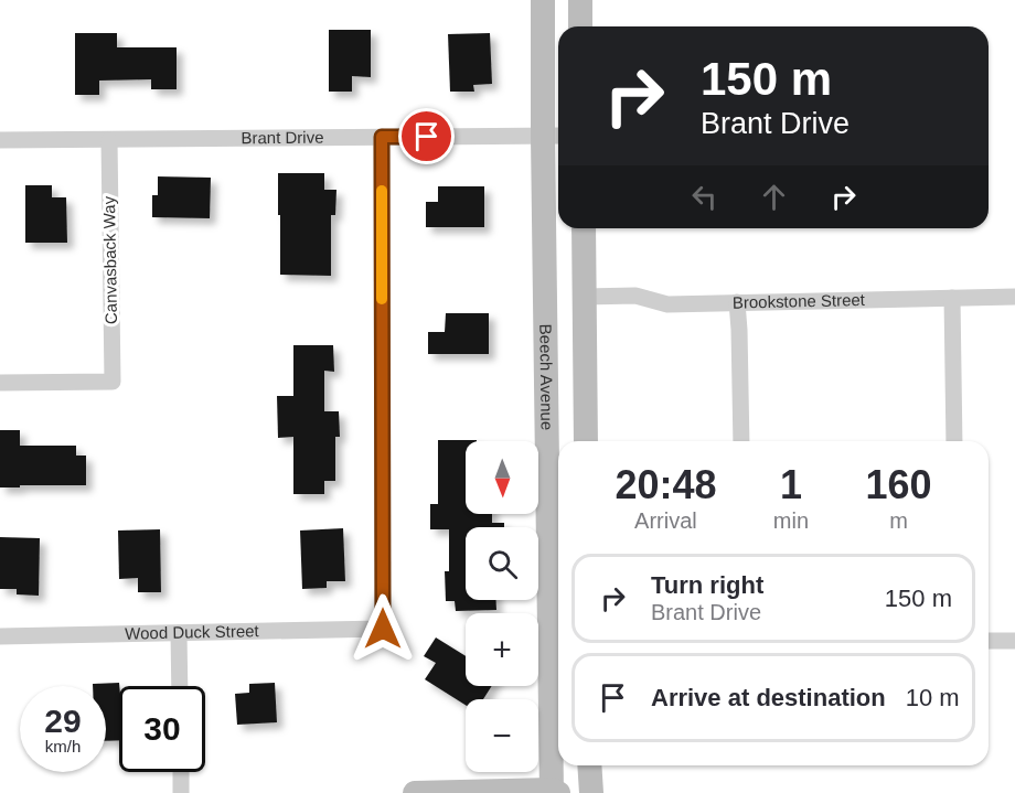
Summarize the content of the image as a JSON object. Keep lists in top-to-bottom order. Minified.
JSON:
{"streets":{"main road":["Beech Avenue"],"street":["Brant Drive","Canvasback Way","Brookstone Street","Wood Duck Street"]},"crossings":[["Brant Drive","Canvasback Way"],["Brant Drive","Beech Avenue"],["Brant Drive","Wood Duck Street"]],"north":"bottom","page":{"turn":["150 m","Brant Drive"],"map_buttons":["+","−"],"eta":["20:48","Arrival","1","min","160","m"],"list":[{"name":"Turn right","note":"Brant Drive","value":"150 m"},{"name":"Arrive at destination","value":"10 m"}],"speed":"29 km/h","limit":"30"}}
